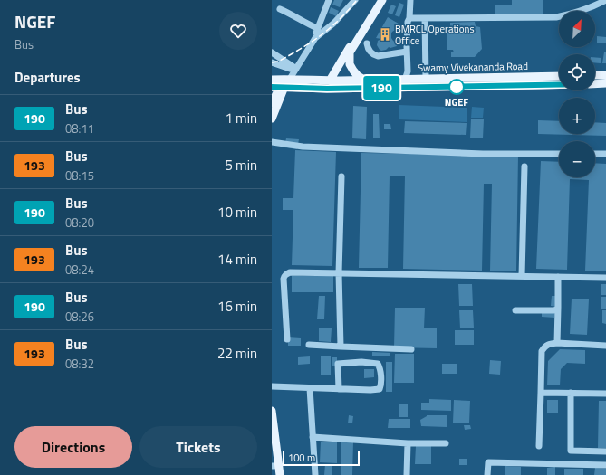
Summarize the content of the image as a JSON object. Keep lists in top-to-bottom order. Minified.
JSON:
{"streets":{"main road":["Swamy Vivekananda Road"]},"places":{"building":["BMRCL Operations Office"],"other":["NGEF"]},"lines":["bus line 190"],"scale_bar":"100 m","north":"top right","page":{"heading":[["NGEF","Bus"],"Departures"],"on_map":"190","map_buttons":["+","−"],"list":[{"mark":"190","name":"Bus","note":"08:11","value":"1 min"},{"mark":"193","name":"Bus","note":"08:15","value":"5 min"},{"mark":"190","name":"Bus","note":"08:20","value":"10 min"},{"mark":"193","name":"Bus","note":"08:24","value":"14 min"},{"mark":"190","name":"Bus","note":"08:26","value":"16 min"},{"mark":"193","name":"Bus","note":"08:32","value":"22 min"}],"buttons":["Directions","Tickets"],"scale":"100 m"}}
